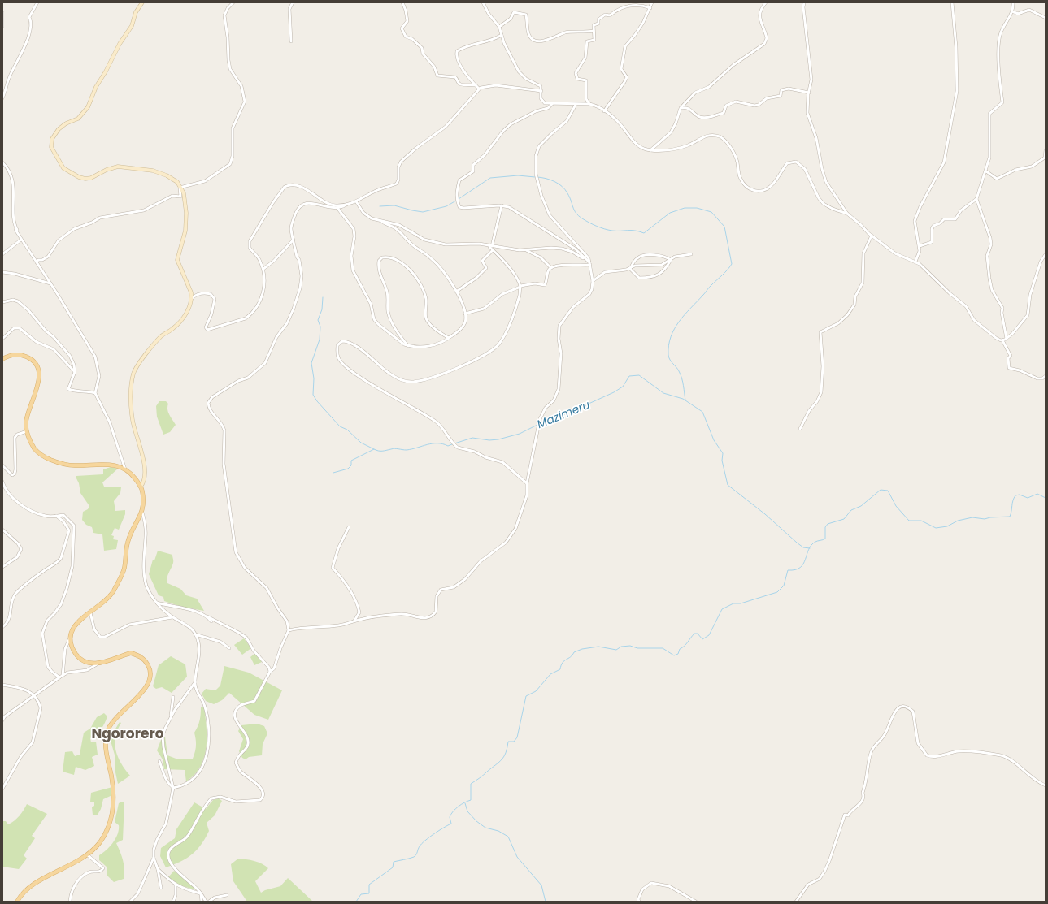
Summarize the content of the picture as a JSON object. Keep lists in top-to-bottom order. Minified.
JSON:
{"districts":["Ngororero"],"water":["Mazimeru"]}
